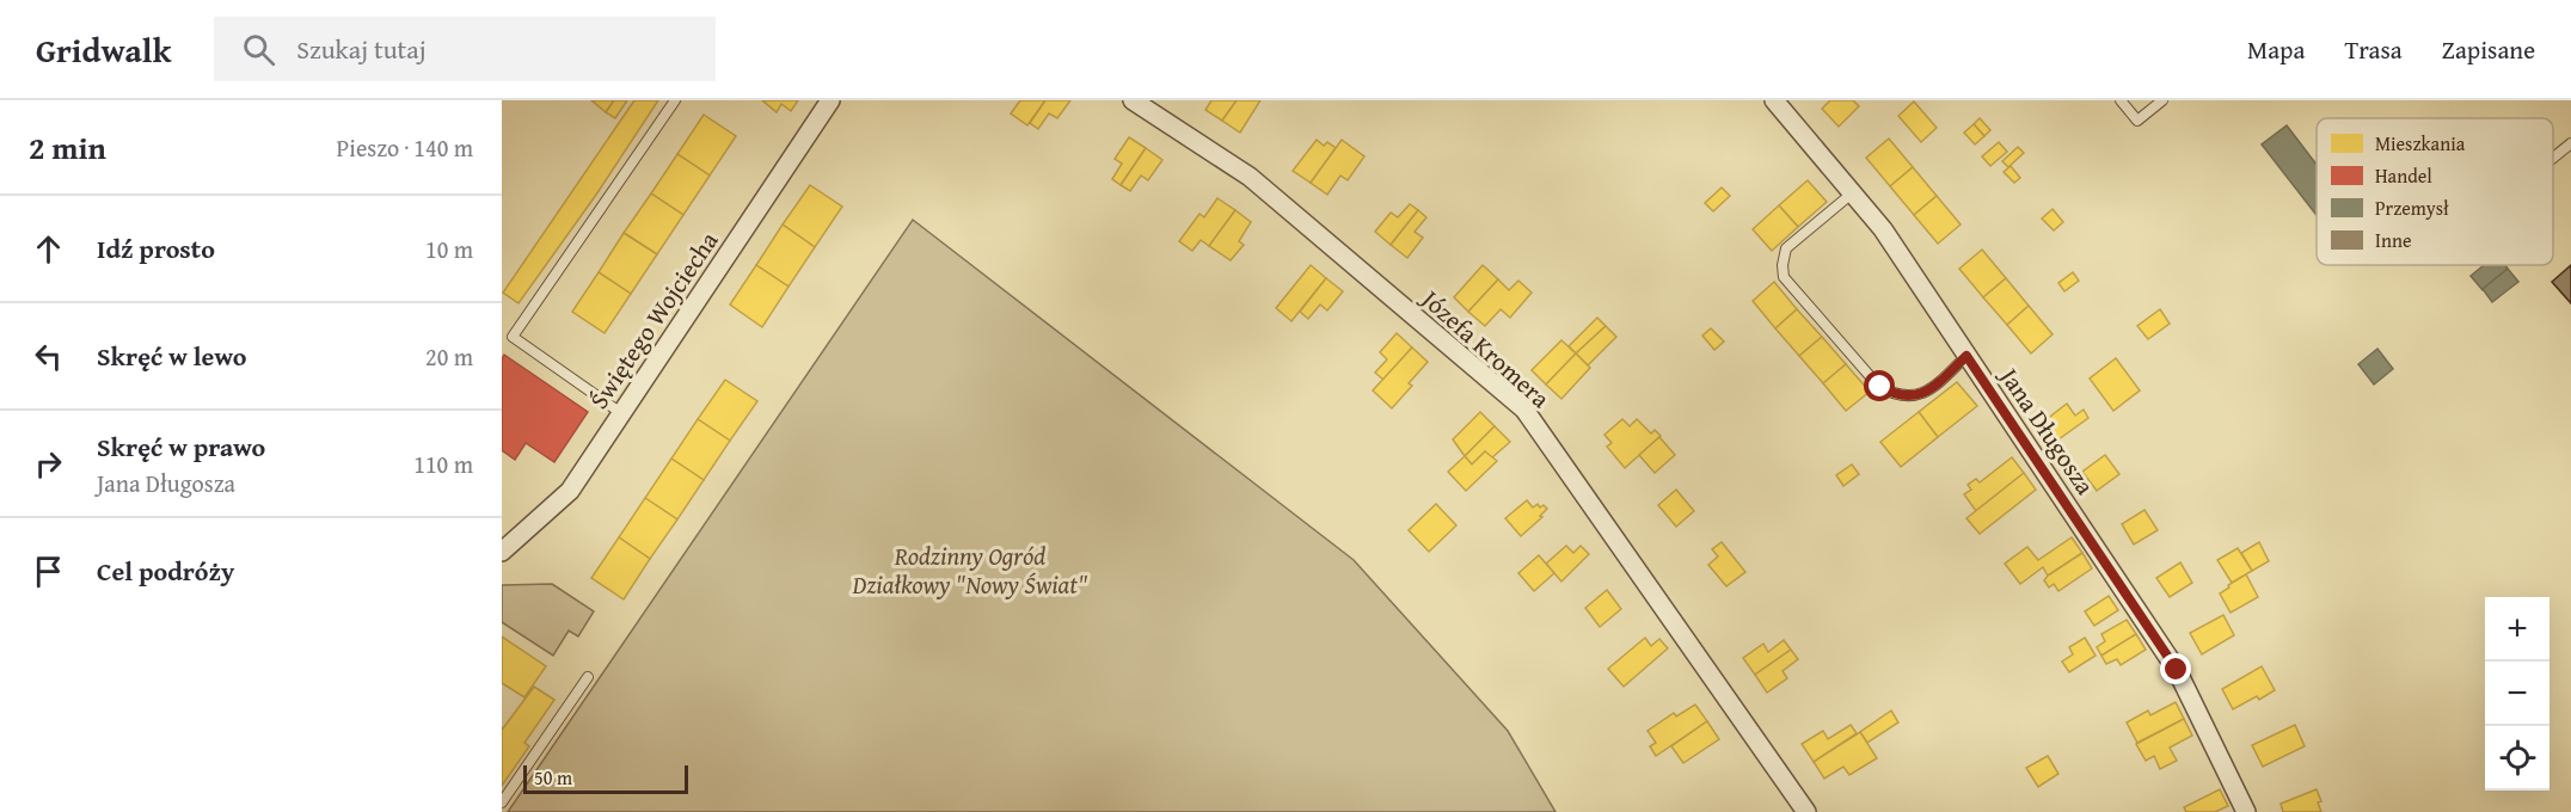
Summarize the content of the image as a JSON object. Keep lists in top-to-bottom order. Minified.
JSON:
{"streets":{"street":["Świętego Wojciecha","Józefa Kromera","Jana Długosza"]},"parks":["Rodzinny Ogród Działkowy \"Nowy Świat\""],"legend":["Mieszkania","Handel","Przemysł","Inne"],"scale_bar":"50 m","page":{"header":"Gridwalk","search":"Szukaj tutaj","nav":["Mapa","Trasa","Zapisane"],"heading":["2 min","Pieszo · 140 m"],"list":[["Idź prosto","10 m"],["Skręć w lewo","20 m"],["Skręć w prawo","Jana Długosza","110 m"],"Cel podróży"],"map_buttons":["+","−"],"scale":"50 m"}}
